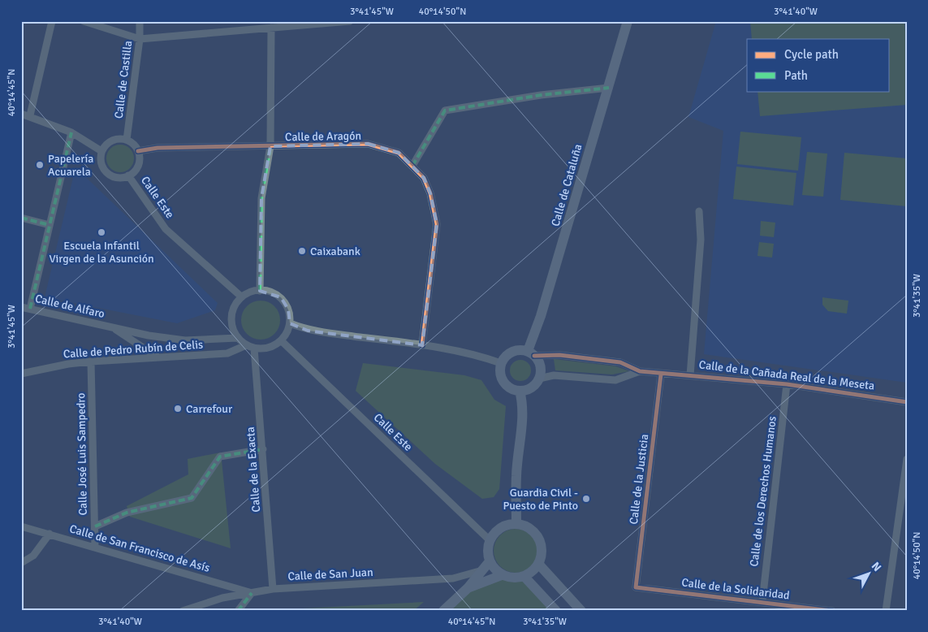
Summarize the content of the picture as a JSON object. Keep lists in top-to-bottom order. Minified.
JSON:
{"streets":{"main road":["Calle de Cataluña"],"street":["Calle de Castilla","Calle de Aragón","Calle Este","Calle de Alfaro","Calle de Pedro Rubín de Celis","Calle de la Cañada Real de la Meseta","Calle José Luis Sampedro","Calle de la Exacta","Calle de la Justicia","Calle de los Derechos Humanos","Calle de San Francisco de Asís","Calle de San Juan","Calle de la Solidaridad"]},"crossings":[["Calle de Castilla","Calle de Aragón"],["Calle de Castilla","Calle Este"],["Calle de Aragón","Calle Este"],["Calle de Cataluña","Calle de la Cañada Real de la Meseta"],["Calle Este","Calle de Alfaro"],["Calle Este","Calle de Pedro Rubín de Celis"],["Calle Este","Calle de la Exacta"],["Calle de Alfaro","Calle de Pedro Rubín de Celis"],["Calle de Alfaro","Calle de la Exacta"],["Calle de Pedro Rubín de Celis","Calle José Luis Sampedro"],["Calle de Pedro Rubín de Celis","Calle de la Exacta"],["Calle de la Cañada Real de la Meseta","Calle de la Justicia"],["Calle de la Cañada Real de la Meseta","Calle de los Derechos Humanos"],["Calle José Luis Sampedro","Calle de San Francisco de Asís"],["Calle de la Exacta","Calle de San Juan"],["Calle de la Justicia","Calle de la Solidaridad"],["Calle de los Derechos Humanos","Calle de la Solidaridad"],["Calle de San Francisco de Asís","Calle de San Juan"]],"places":["Papelería Acuarela","Escuela Infantil Virgen de la Asunción","Caixabank","Carrefour","Guardia Civil - Puesto de Pinto"],"legend":["Cycle path","Path"],"north":"top right","coordinates":["3°41'45\"W","40°14'50\"N","3°41'40\"W","40°14'45\"N","3°41'35\"W"]}
